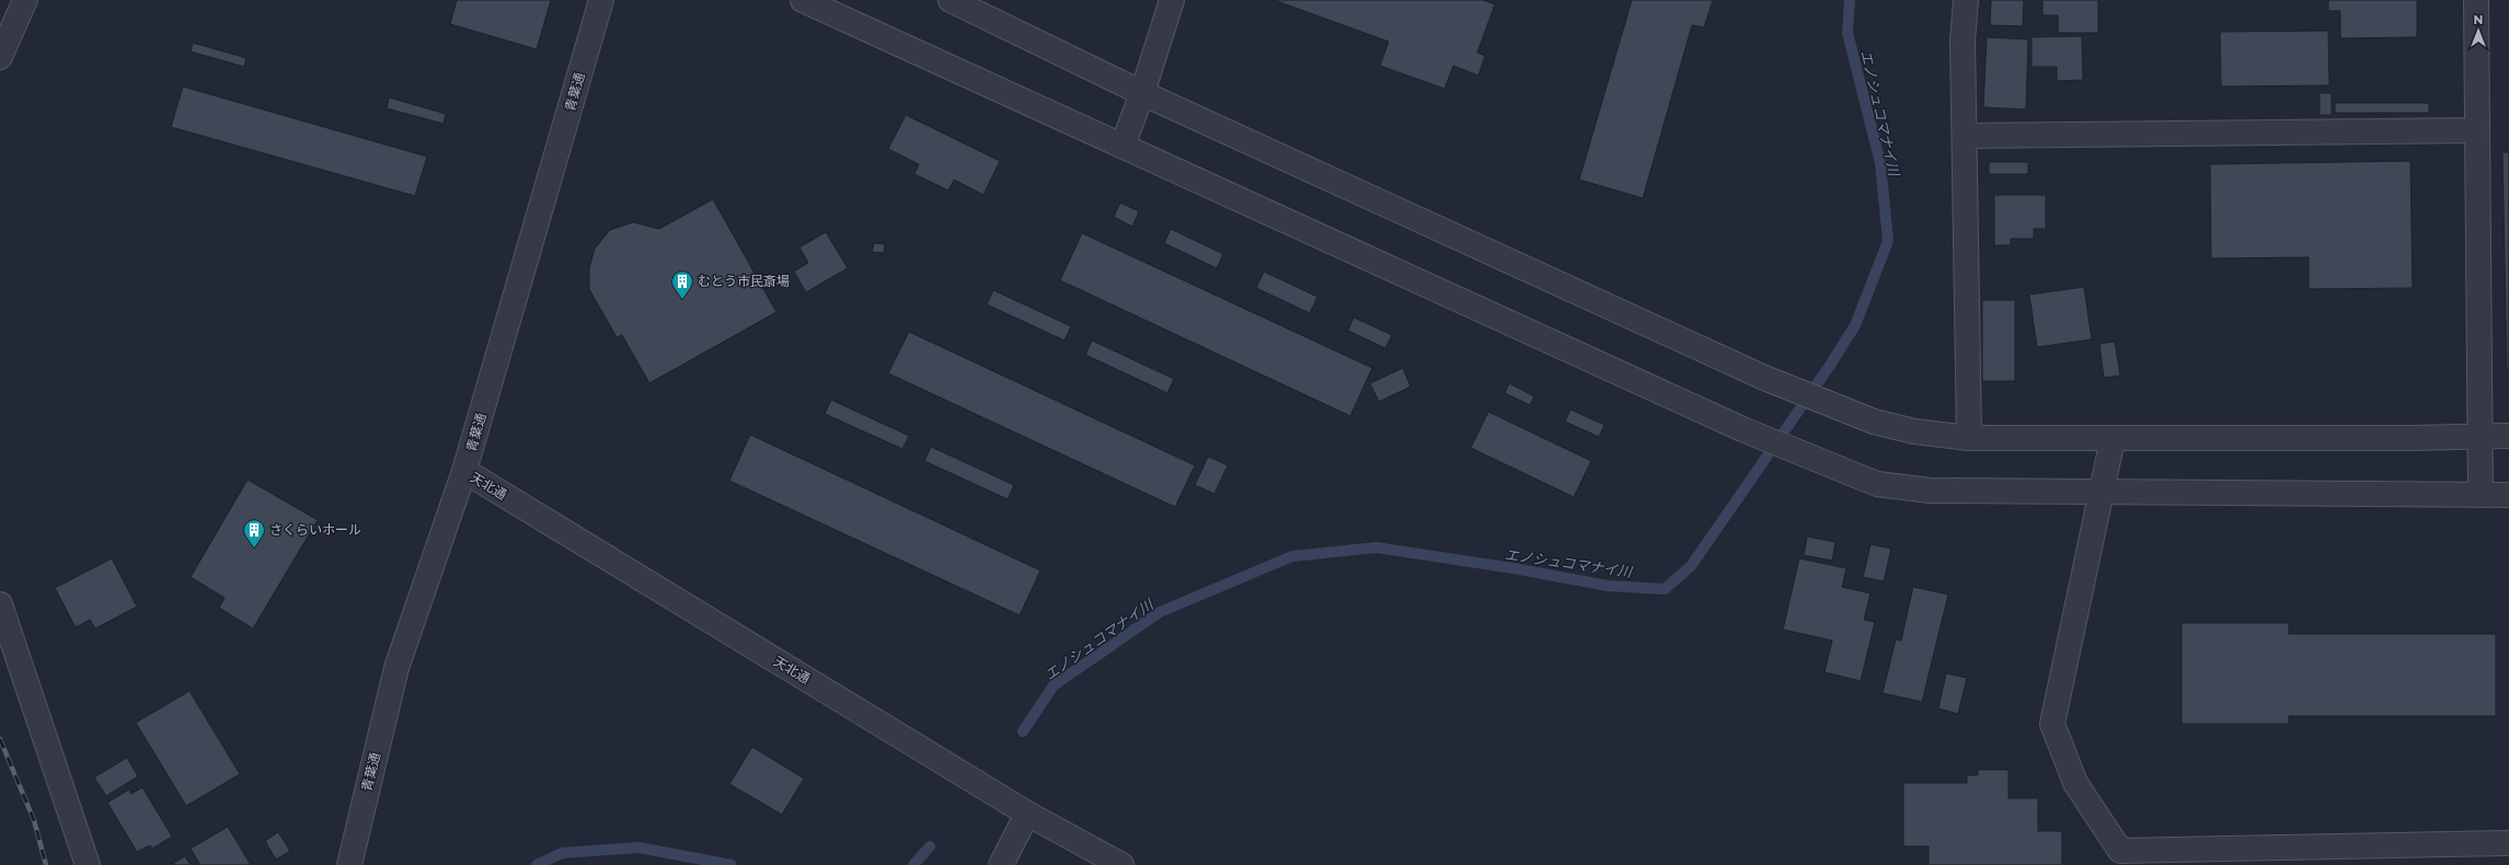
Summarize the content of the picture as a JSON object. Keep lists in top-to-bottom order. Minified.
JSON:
{"streets":{"street":["青葉通","天北通"]},"crossings":[["青葉通","天北通"]],"water":["エノシュコマナイ川"],"places":{"building":["むとう市民斎場","さくらいホール"]},"north":"top"}
